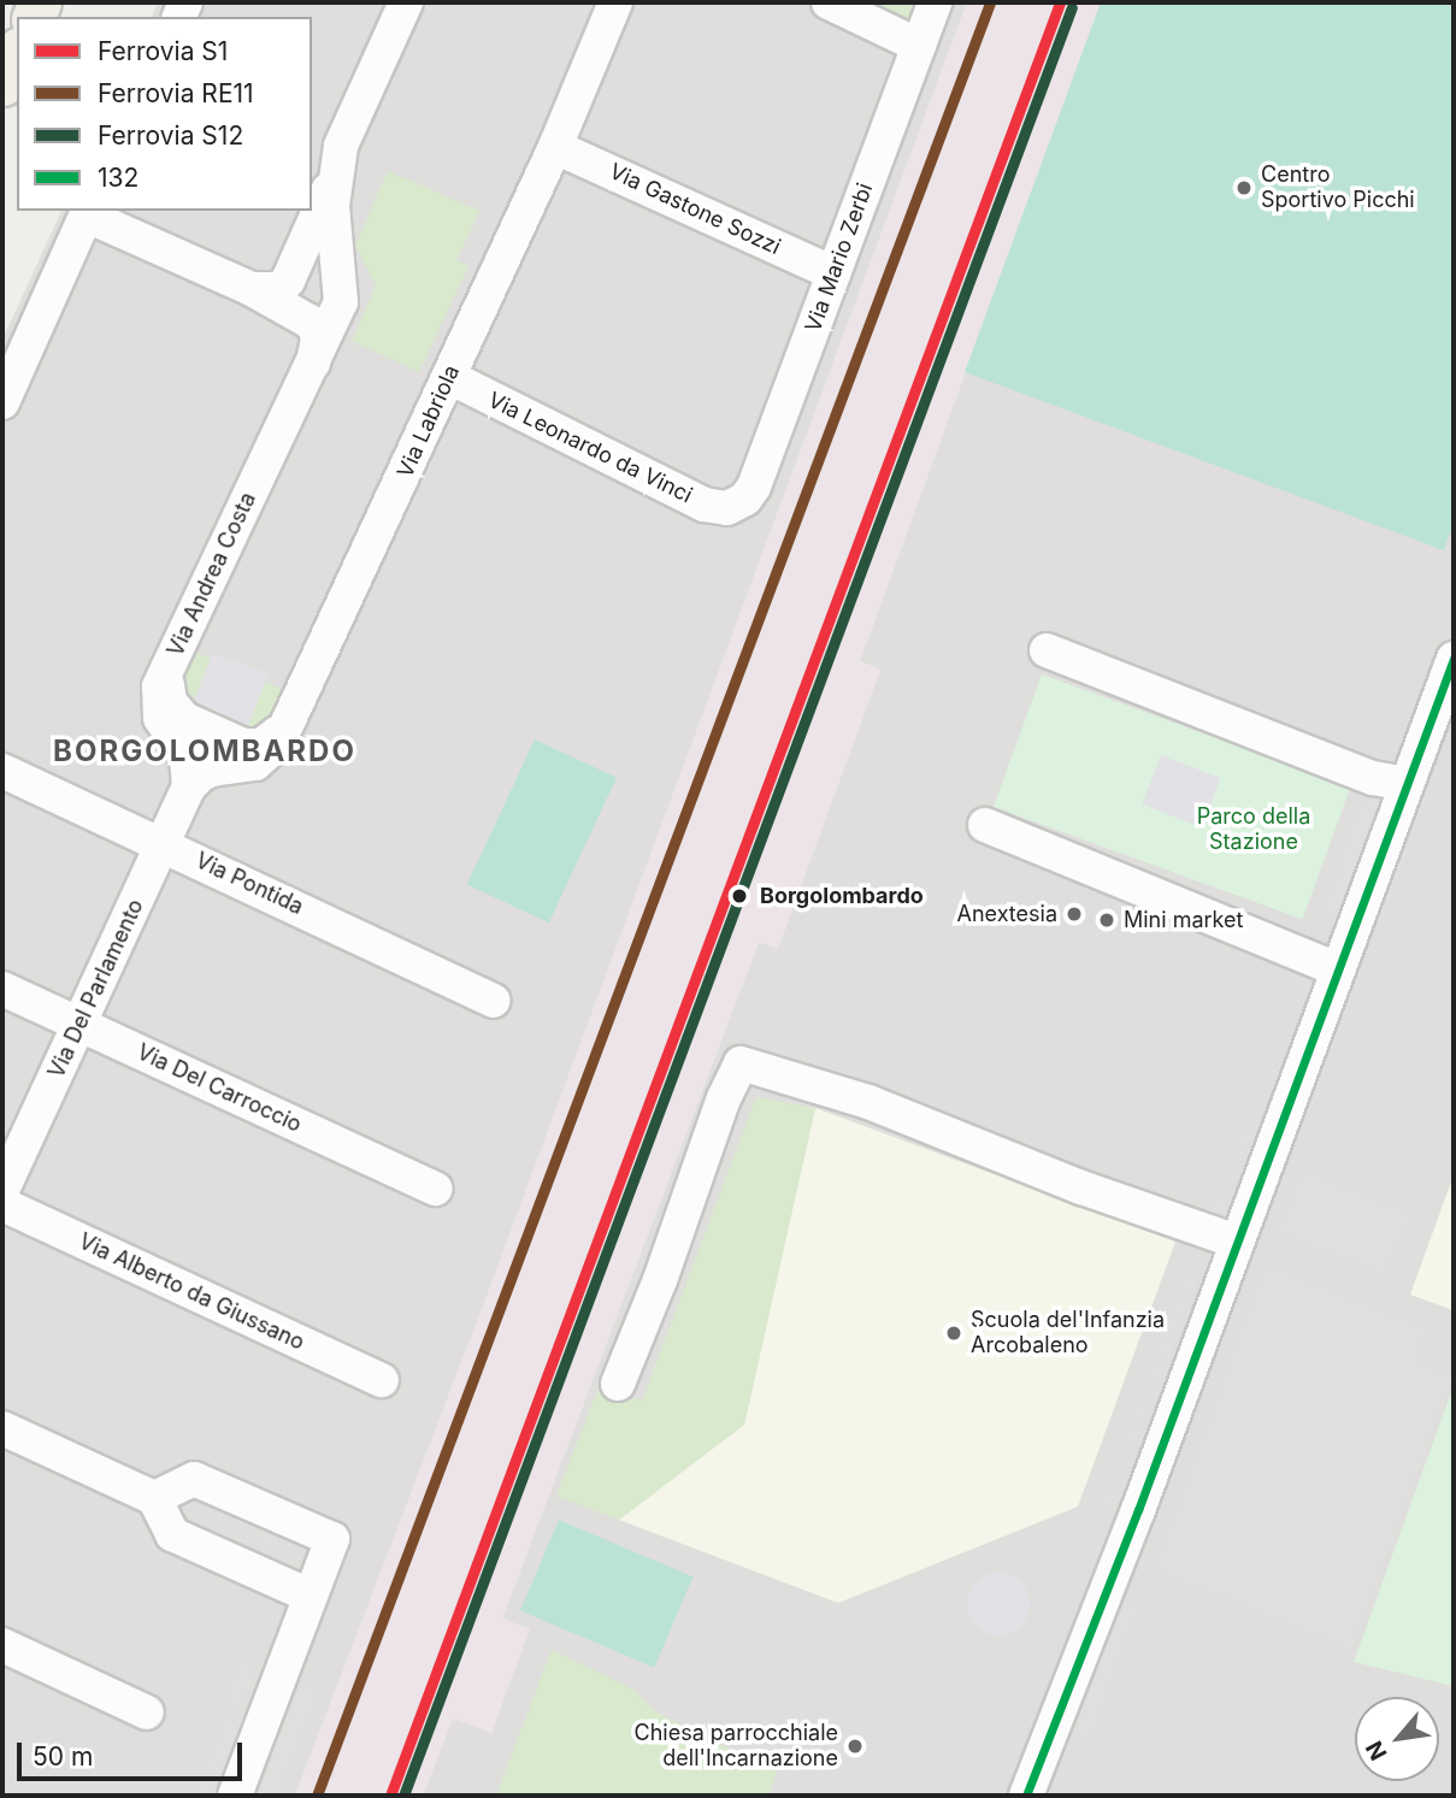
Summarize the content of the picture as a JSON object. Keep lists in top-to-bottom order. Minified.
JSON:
{"streets":{"street":["Via Gastone Sozzi","Via Mario Zerbi","Via Labriola","Via Leonardo da Vinci","Via Andrea Costa","Via Pontida","Via Del Parlamento","Via Del Carroccio","Via Alberto da Giussano"]},"crossings":[["Via Gastone Sozzi","Via Mario Zerbi"],["Via Gastone Sozzi","Via Labriola"],["Via Mario Zerbi","Via Leonardo da Vinci"],["Via Labriola","Via Leonardo da Vinci"],["Via Labriola","Via Andrea Costa"],["Via Labriola","Via Del Parlamento"],["Via Andrea Costa","Via Del Parlamento"],["Via Pontida","Via Del Parlamento"],["Via Del Parlamento","Via Del Carroccio"]],"districts":["BORGOLOMBARDO"],"parks":["Parco della Stazione"],"places":["Centro Sportivo Picchi","Borgolombardo","Anextesia","Mini market","Scuola del'Infanzia Arcobaleno","Chiesa parrocchiale dell'Incarnazione"],"lines":["rail line S1","rail line RE11","rail line S12","transit line 132"],"legend":["Ferrovia S1","Ferrovia RE11","Ferrovia S12","132"],"scale_bar":"50 m","north":"bottom left"}
